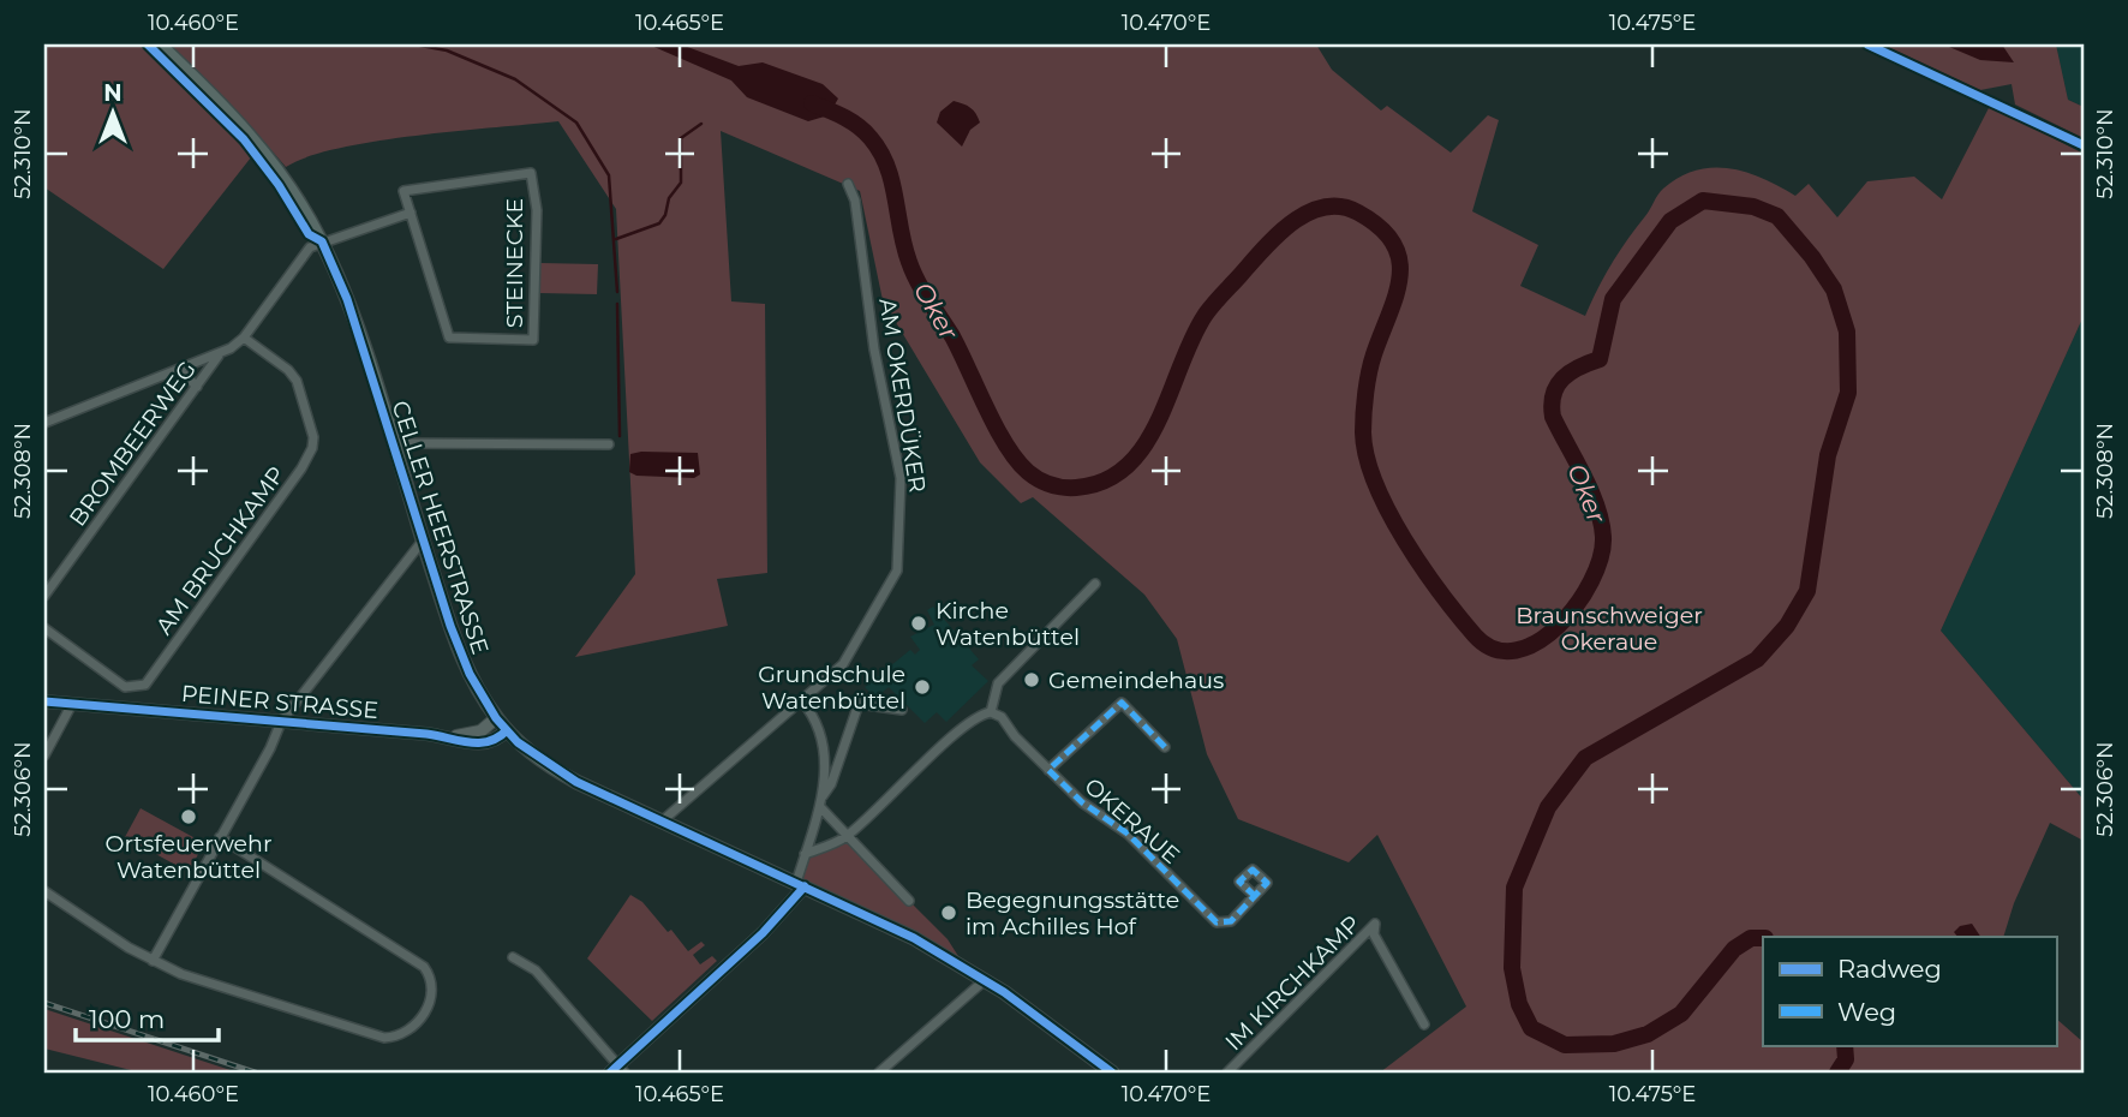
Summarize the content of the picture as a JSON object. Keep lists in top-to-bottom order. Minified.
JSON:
{"streets":{"main road":["CELLER HEERSTRASSE","PEINER STRASSE"],"street":["STEINECKE","AM OKERDÜKER","BROMBEERWEG","AM BRUCHKAMP","OKERAUE","IM KIRCHKAMP"]},"crossings":[["AM OKERDÜKER","CELLER HEERSTRASSE"],["CELLER HEERSTRASSE","PEINER STRASSE"]],"water":["Oker"],"parks":["Braunschweiger Okeraue"],"places":["Kirche Watenbüttel","Gemeindehaus","Grundschule Watenbüttel","Ortsfeuerwehr Watenbüttel","Begegnungsstätte im Achilles Hof"],"legend":["Radweg","Weg"],"scale_bar":"100 m","north":"top","coordinates":["10.460°E","10.465°E","10.470°E","10.475°E","52.310°N","52.308°N","52.306°N"]}
